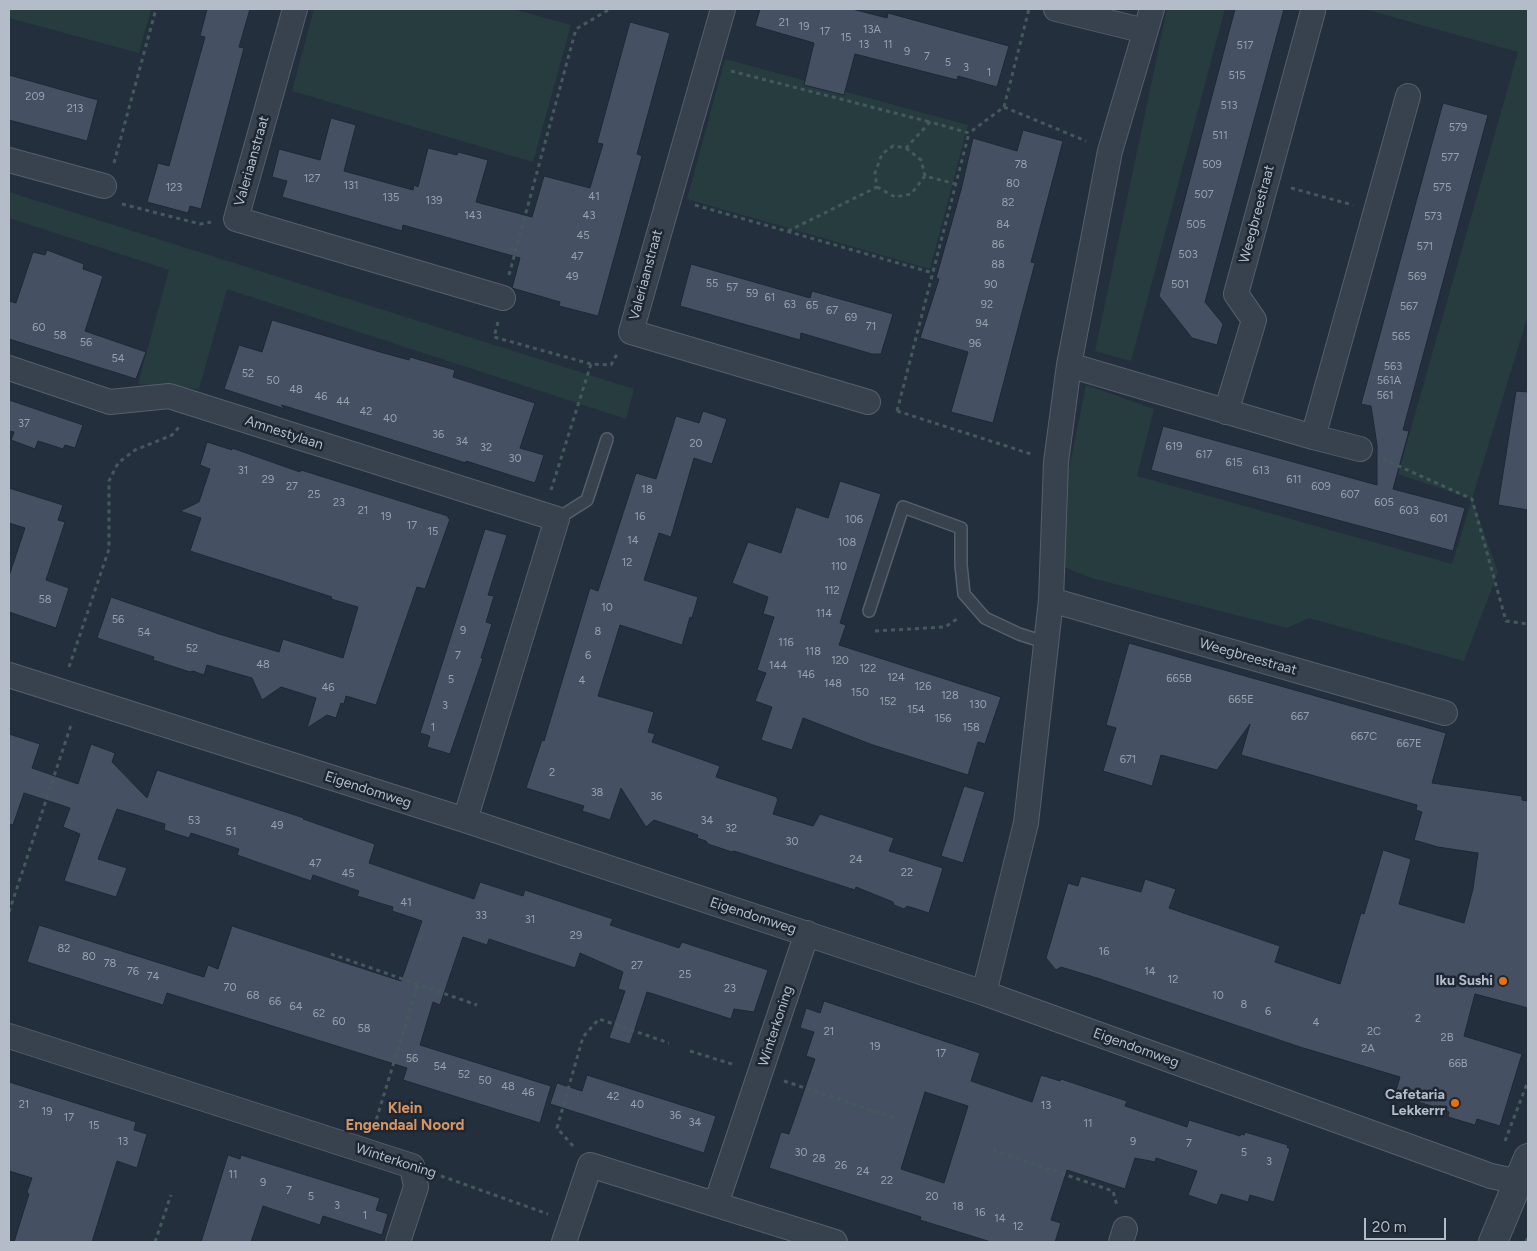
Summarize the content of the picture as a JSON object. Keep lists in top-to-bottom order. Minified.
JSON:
{"streets":{"street":["Valeriaanstraat","Weegbreestraat","Amnestylaan","Eigendomweg","Winterkoning"]},"crossings":[["Eigendomweg","Winterkoning"]],"districts":["Klein Engendaal Noord"],"places":["Iku Sushi","Cafetaria Lekkerrr"],"house_numbers":["21","19","13A","17","15","13","11","517","9","7","5","3","1","515","209","513","213","579","511","577","78","509","127","80","131","123","575","507","41","135","139","82","143","43","573","84","505","45","86","571","503","47","88","49","569","55","90","501","57","59","61","63","92","65","567","67","69","94","71","60","58","565","56","96","54","563","52","50","561A","48","561","46","44","42","40","37","36","34","20","619","32","617","30","615","31","613","29","611","27","609","18","25","607","23","605","21","603","19","16","601","106","17","15","14","108","12","110","112","58","10","114","56","9","8","54","116","52","118","7","6","120","48","144","122","146","124","665B","5","4","148","126","46","150","128","665E","152","130","3","154","667","156","1","158","667C","667E","671","2","38","36","53","34","49","32","51","30","24","47","22","45","41","33","31","29","82","16","80","78","27","76","14","25","74","12","70","23","68","10","66","8","64","6","62","2","60","4","58","21","2C","2B","19","2A","17","56","66B","54","52","50","48","46","42","21","40","13","19","36","17","34","11","15","13","9","7","30","5","28","3","26","24","11","22","9","7","5","20","3","18","16","1","14","12"],"scale_bar":"20 m"}
